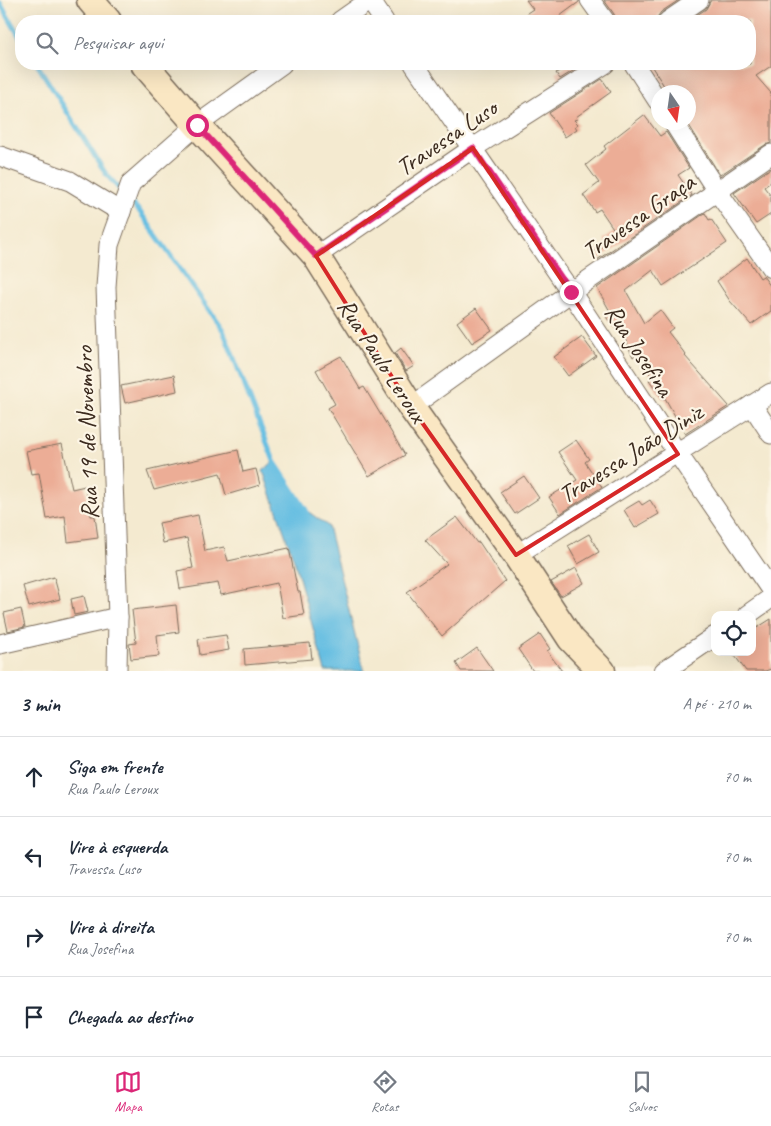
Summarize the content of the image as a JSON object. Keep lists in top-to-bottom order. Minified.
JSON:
{"streets":{"street":["Travessa Luso","Travessa Graça","Rua Josefina","Rua Paulo Leroux","Rua 19 de Novembro","Travessa João Diniz"]},"crossings":[["Travessa Luso","Rua Josefina"],["Travessa Luso","Rua Paulo Leroux"],["Travessa Graça","Rua Josefina"],["Travessa Graça","Rua Paulo Leroux"],["Rua Josefina","Travessa João Diniz"],["Rua Paulo Leroux","Travessa João Diniz"]],"north":"bottom","page":{"search":"Pesquisar aqui","heading":["3 min","A pé · 210 m"],"list":[["Siga em frente","Rua Paulo Leroux","70 m"],["Vire à esquerda","Travessa Luso","70 m"],["Vire à direita","Rua Josefina","70 m"],"Chegada ao destino"],"nav":["Mapa","Rotas","Salvos"]}}
